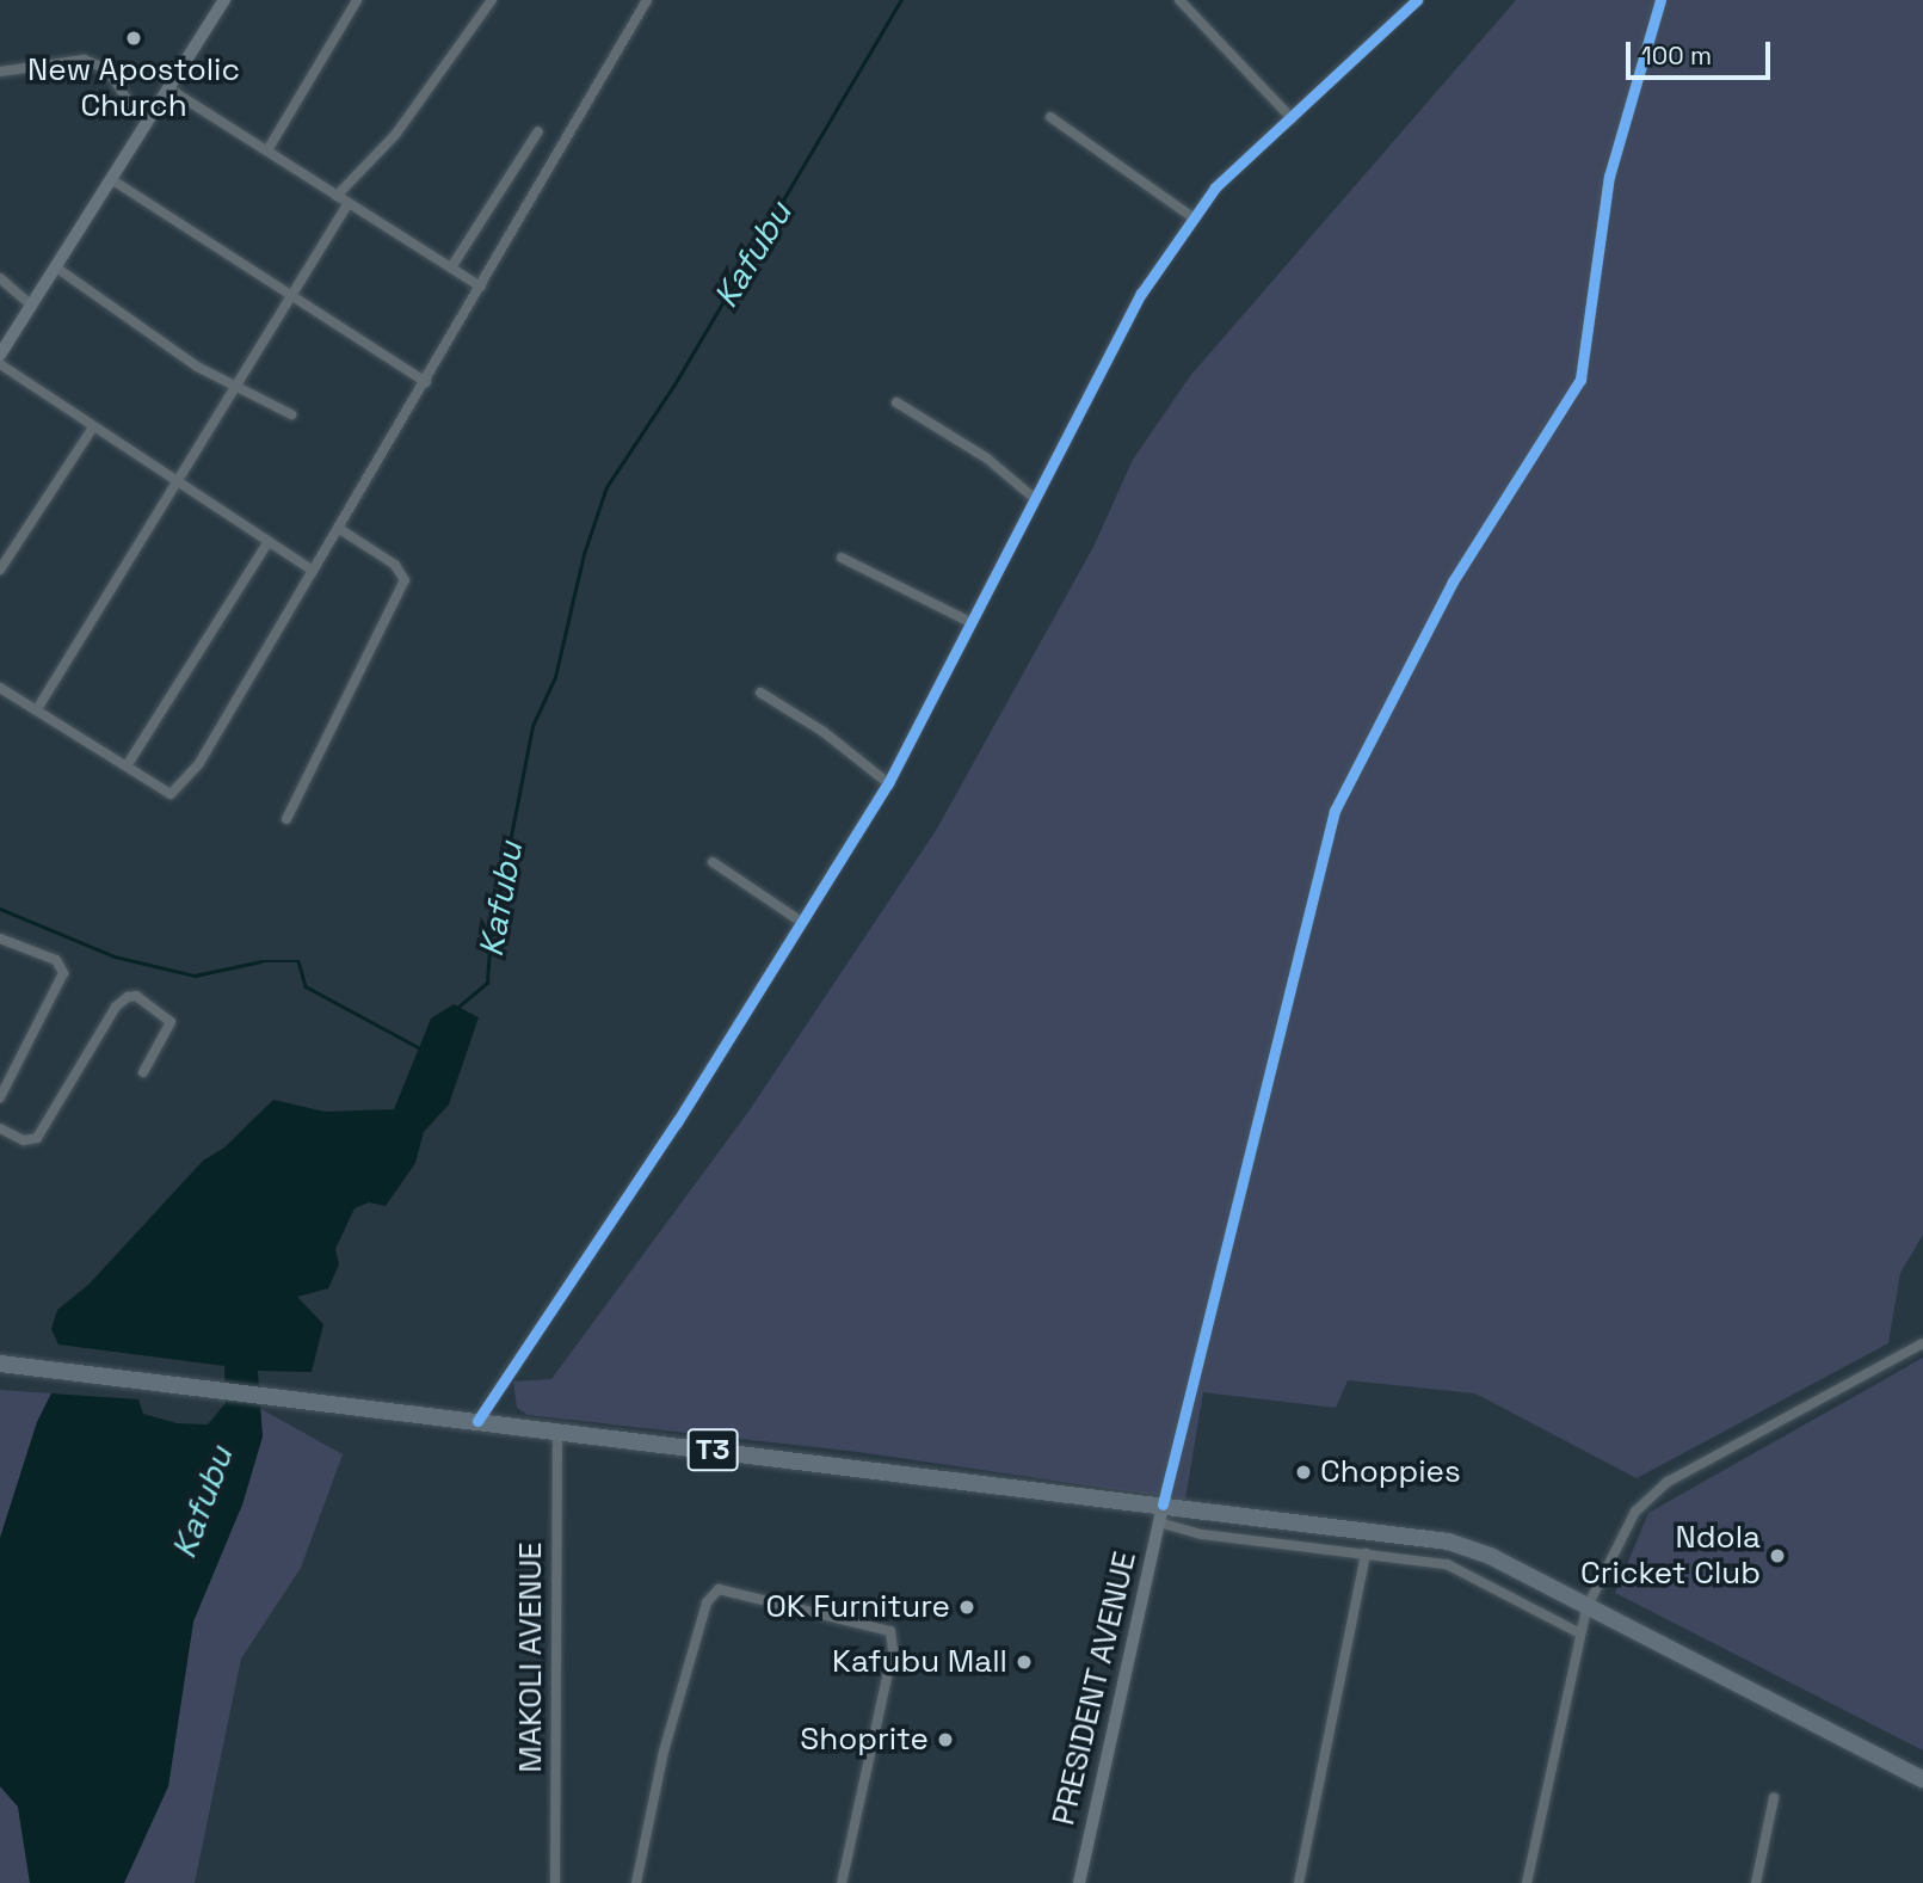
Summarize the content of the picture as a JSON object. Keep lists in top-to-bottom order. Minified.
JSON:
{"streets":{"highway":["T3"],"main road":["PRESIDENT AVENUE"],"street":["MAKOLI AVENUE"]},"crossings":[["T3","MAKOLI AVENUE"],["T3","PRESIDENT AVENUE"]],"water":["Kafubu"],"places":["New Apostolic Church","Choppies","Ndola Cricket Club","OK Furniture","Kafubu Mall","Shoprite"],"scale_bar":"100 m"}
